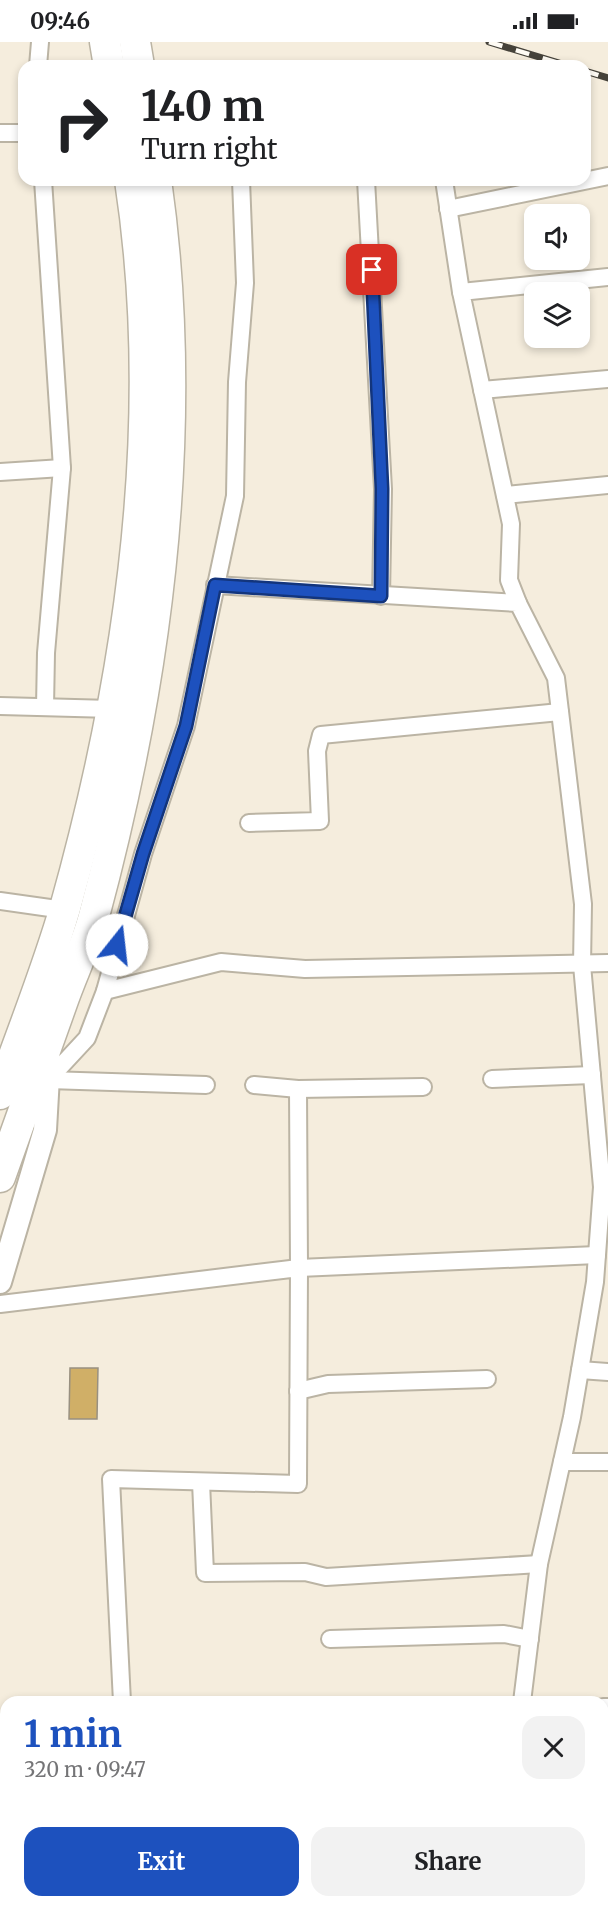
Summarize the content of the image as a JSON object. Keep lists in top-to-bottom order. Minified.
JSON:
{"page":{"status":"09:46","turn":["140 m","Turn right"],"heading":["1 min","320 m · 09:47"],"buttons":["Exit","Share"]}}
